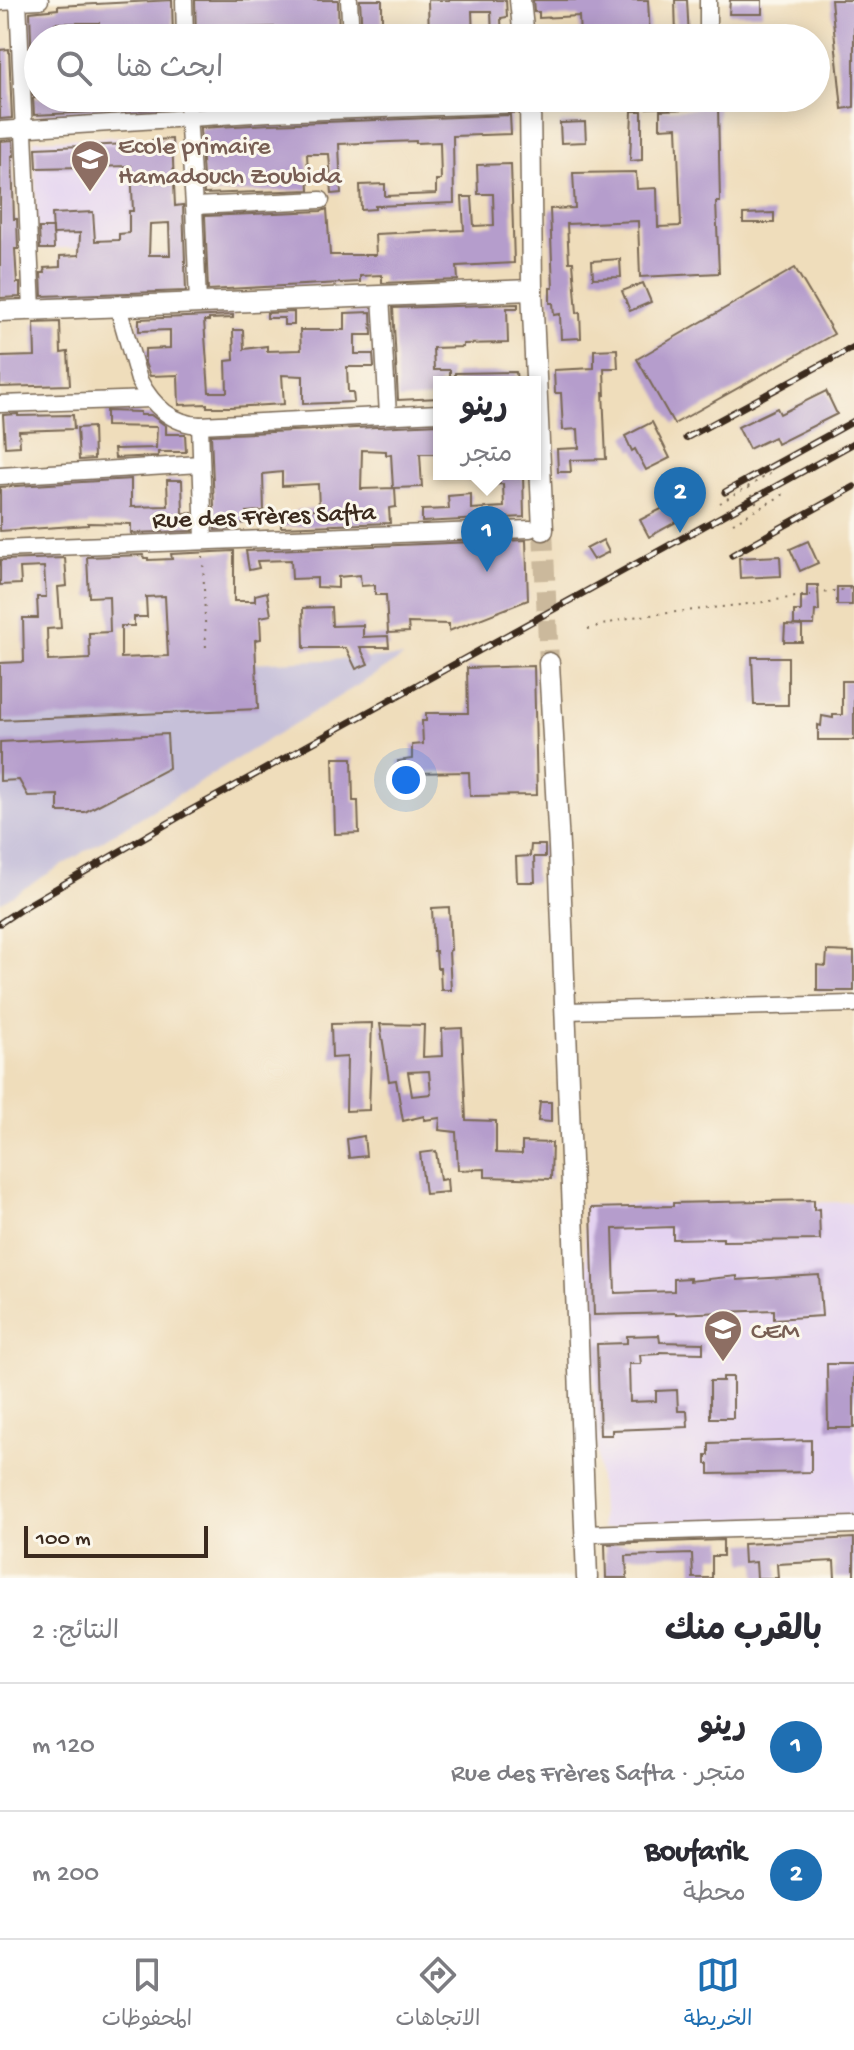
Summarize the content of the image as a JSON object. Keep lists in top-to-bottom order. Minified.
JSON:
{"streets":{"street":["Rue des Frères Safta"]},"places":{"school or university":["Ecole primaire Hamadouch Zoubida","CEM"]},"scale_bar":"100 m","page":{"search":"ابحث هنا","popup":["رينو","متجر"],"pins":["2","1"],"scale":"100 m","heading":["بالقرب منك","النتائج: 2"],"list":[{"mark":"1","name":"رينو","note":"متجر · Rue des Frères Safta","value":"120 m"},{"mark":"2","name":"Boufarik","note":"محطة","value":"200 m"}],"nav":["الخريطة","الاتجاهات","المحفوظات"]}}
